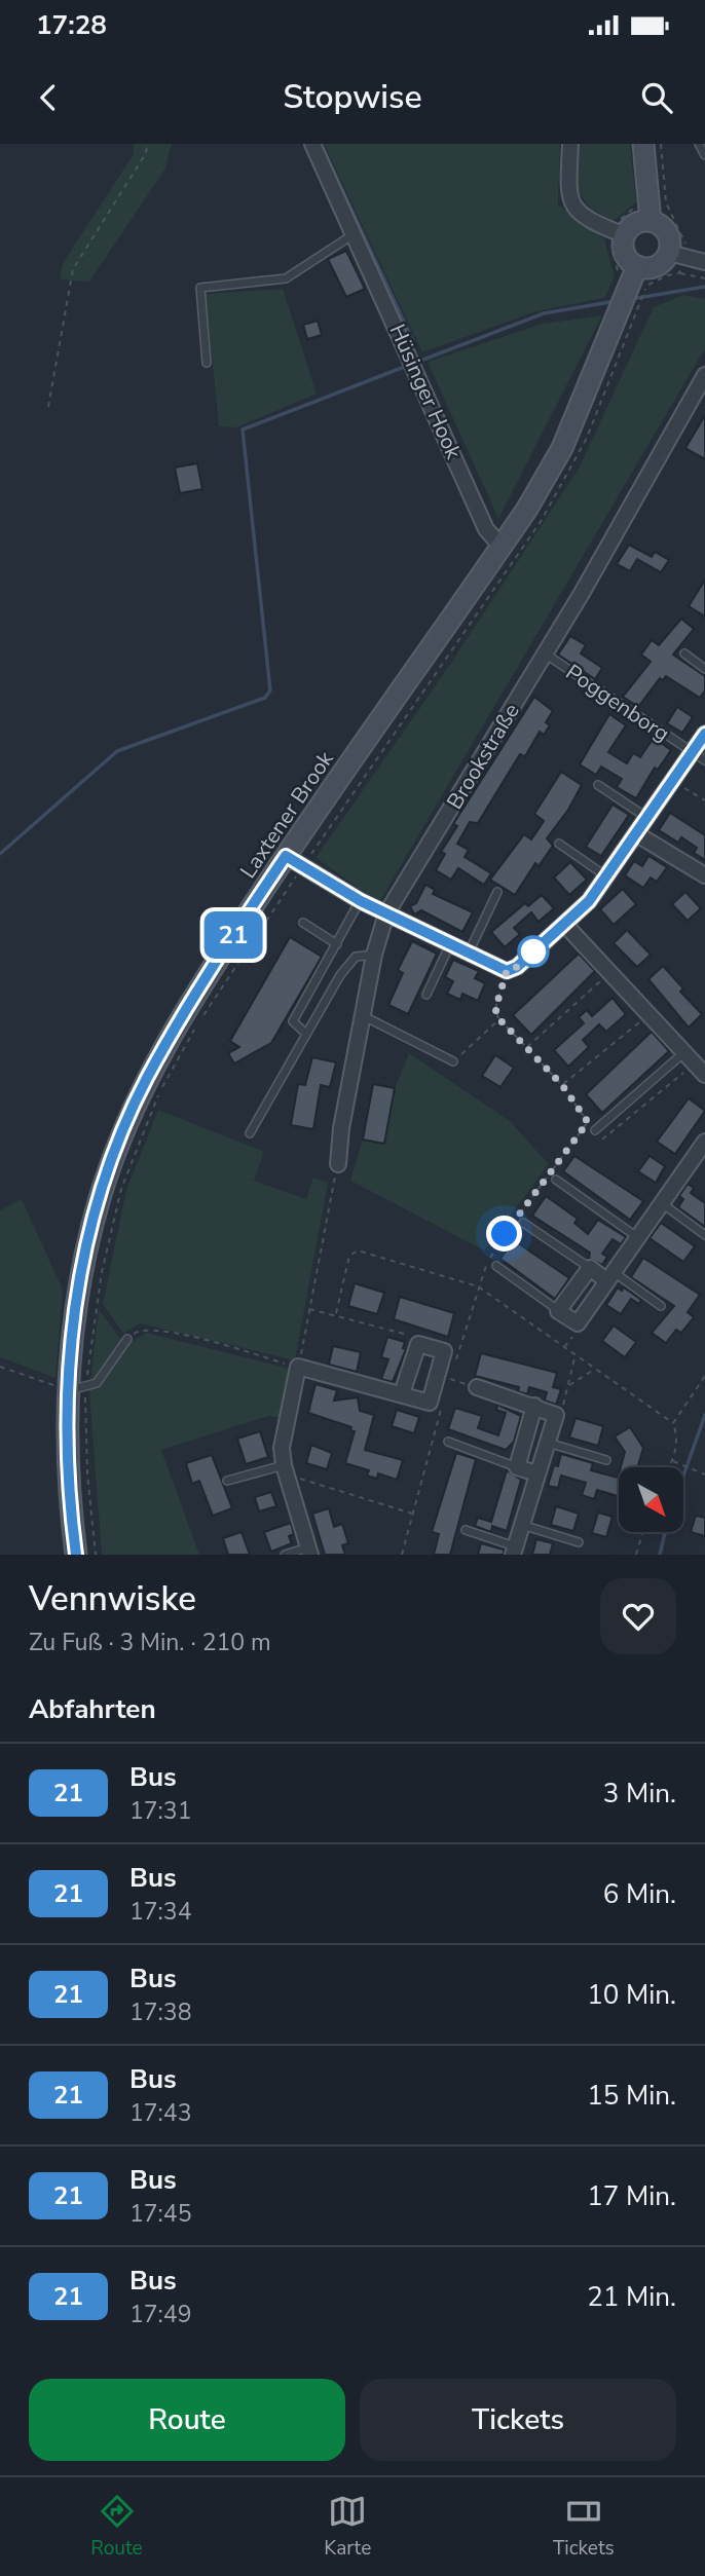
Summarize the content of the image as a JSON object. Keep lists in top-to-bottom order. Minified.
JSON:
{"streets":{"street":["Hüsinger Hook","Poggenborg","Brookstraße","Laxtener Brook"]},"crossings":[["Hüsinger Hook","Laxtener Brook"],["Poggenborg","Brookstraße"]],"lines":["bus line 21"],"north":"bottom right","page":{"status":"17:28","header":"Stopwise","on_map":"21","heading":[["Vennwiske","Zu Fuß · 3 Min. · 210 m"],"Abfahrten"],"list":[{"mark":"21","name":"Bus","note":"17:31","value":"3 Min."},{"mark":"21","name":"Bus","note":"17:34","value":"6 Min."},{"mark":"21","name":"Bus","note":"17:38","value":"10 Min."},{"mark":"21","name":"Bus","note":"17:43","value":"15 Min."},{"mark":"21","name":"Bus","note":"17:45","value":"17 Min."},{"mark":"21","name":"Bus","note":"17:49","value":"21 Min."}],"buttons":["Route","Tickets"],"tabs":["Route","Karte","Tickets"]}}
